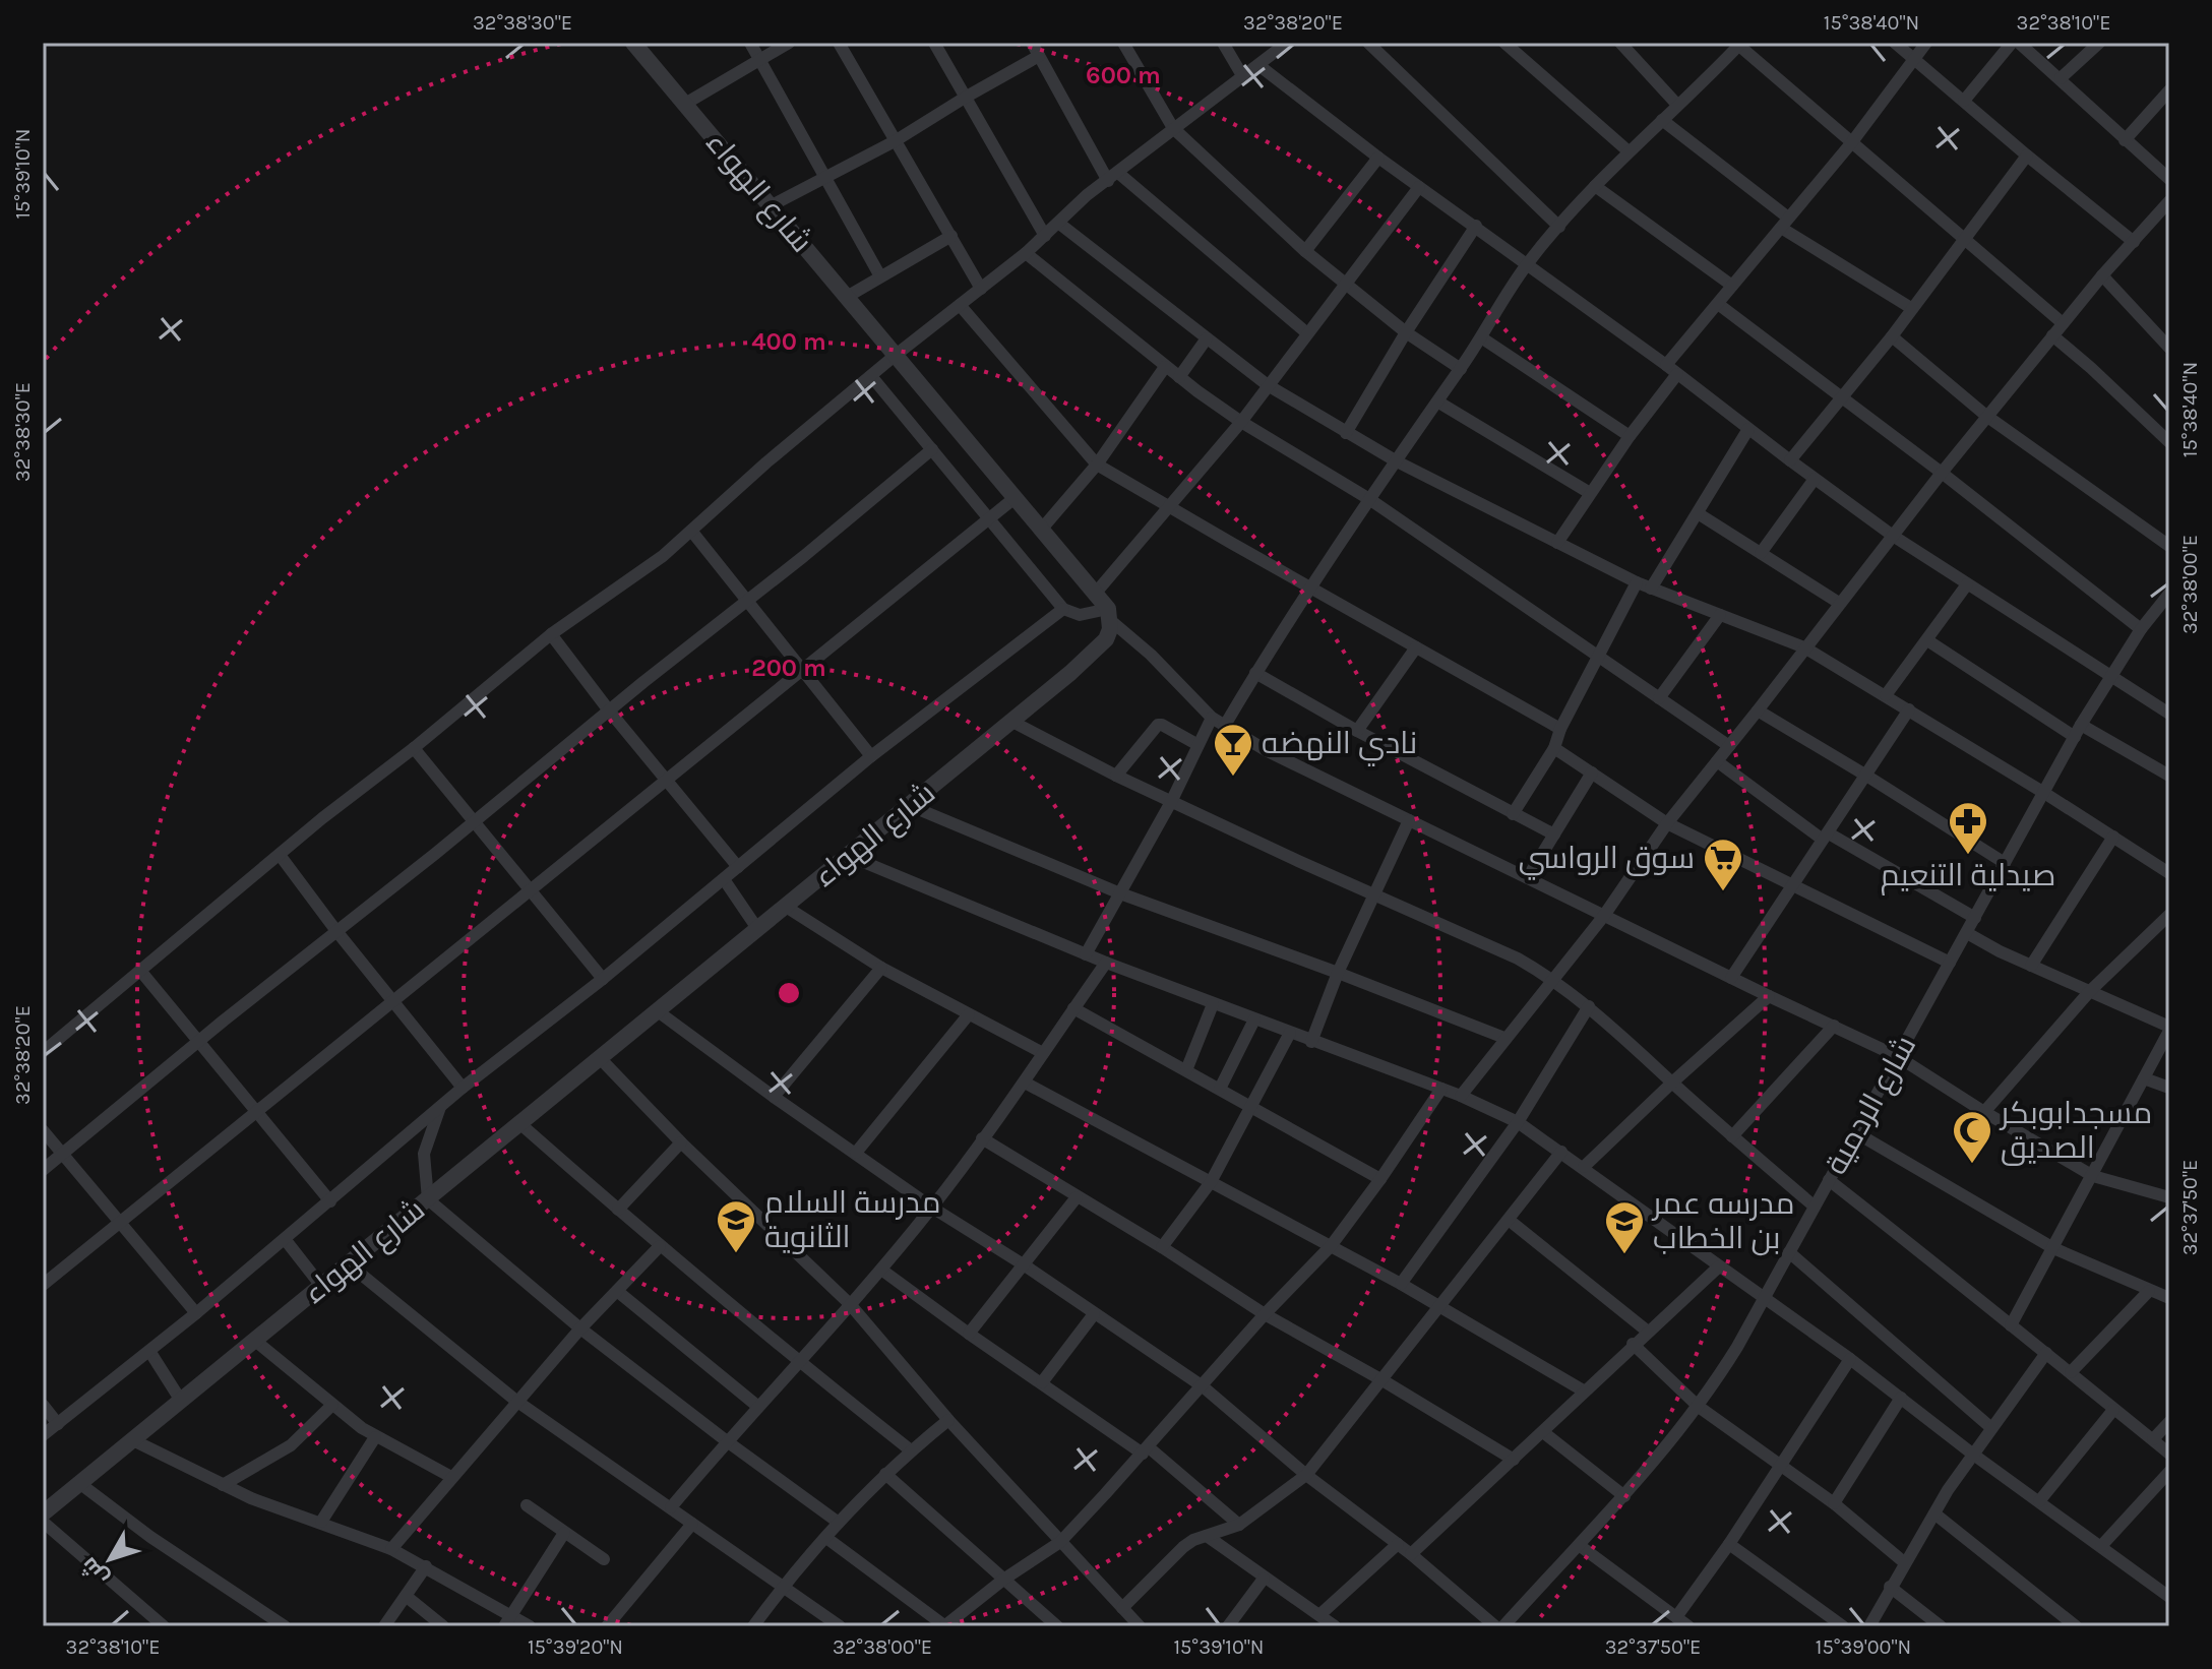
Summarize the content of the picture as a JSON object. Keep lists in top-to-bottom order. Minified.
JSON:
{"streets":{"street":["شارع الهواء","شارع الردمية"]},"places":{"bar":["نادي النهضه"],"pharmacy":["صيدلية التنعيم"],"supermarket":["سوق الرواسي"],"mosque":["مسجدابوبكر الصديق"],"school or university":["مدرسة السلام الثانوية","مدرسه عمر بن الخطاب"]},"north":"bottom left","coordinates":["32°38'30\"E","32°38'20\"E","15°38'40\"N","32°38'10\"E","15°39'10\"N","32°38'00\"E","32°37'50\"E","15°39'20\"N","15°39'00\"N"],"rings":["600 m","400 m","200 m"]}
